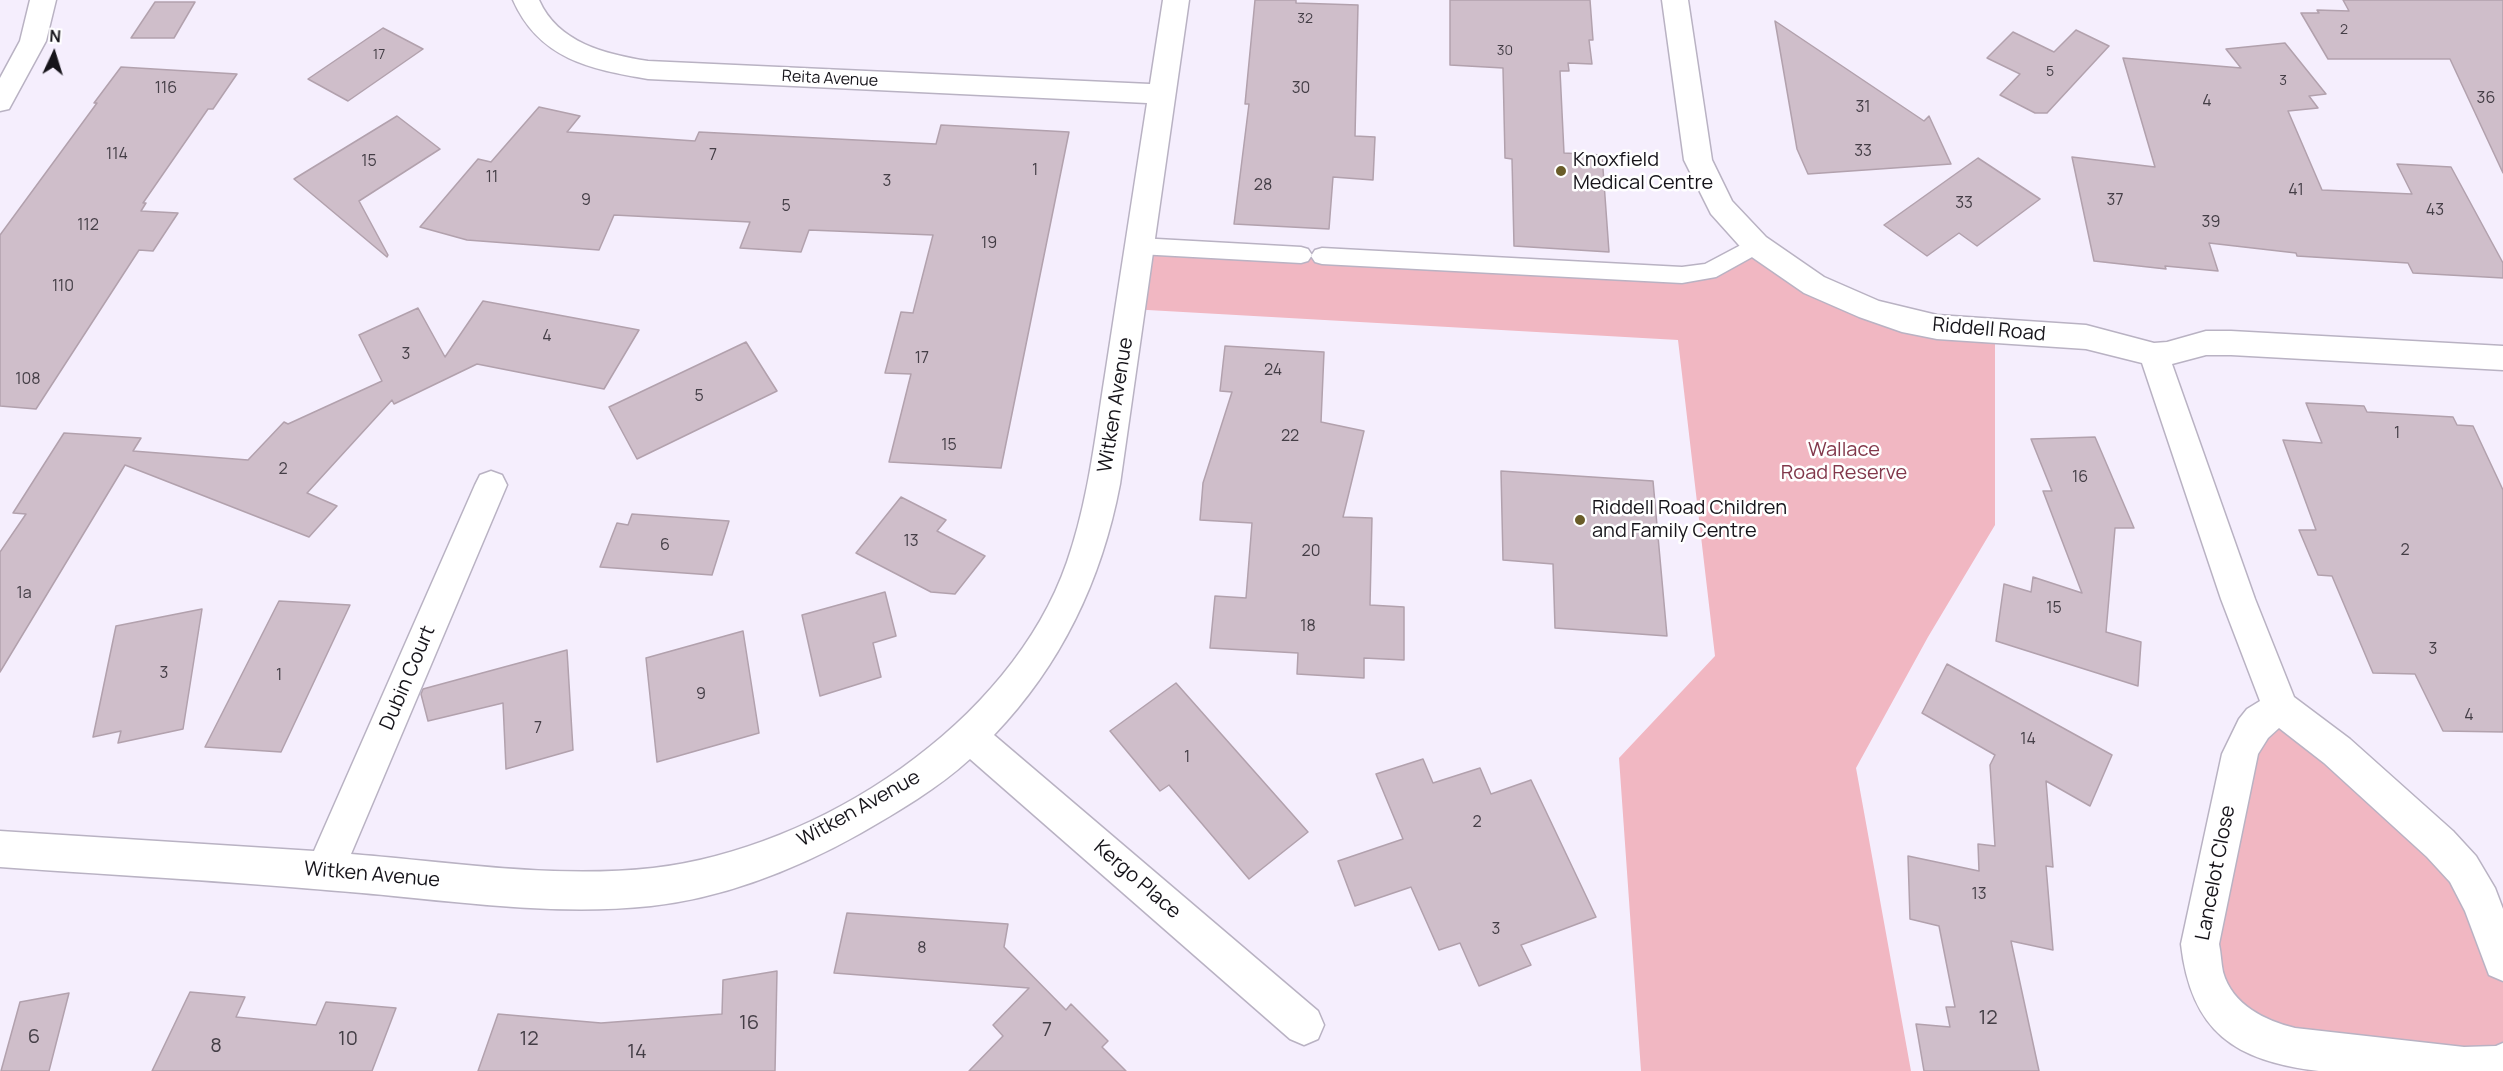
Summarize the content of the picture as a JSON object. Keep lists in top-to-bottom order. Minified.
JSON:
{"streets":{"street":["Reita Avenue","Riddell Road","Witken Avenue","Dubin Court","Lancelot Close","Kergo Place"]},"crossings":[["Reita Avenue","Witken Avenue"],["Witken Avenue","Dubin Court"],["Witken Avenue","Kergo Place"]],"parks":["Wallace Road Reserve"],"places":["Knoxfield Medical Centre","Riddell Road Children and Family Centre"],"house_numbers":["32","2","30","17","5","3","116","30","36","4","31","33","114","7","15","1","11","3","28","41","9","37","33","5","43","39","112","19","110","4","3","17","24","108","5","1","22","15","2","16","13","6","2","20","1a","15","18","3","3","1","9","4","7","14","1","2","13","3","8","12","16","7","6","10","12","8","14"],"north":"top"}
